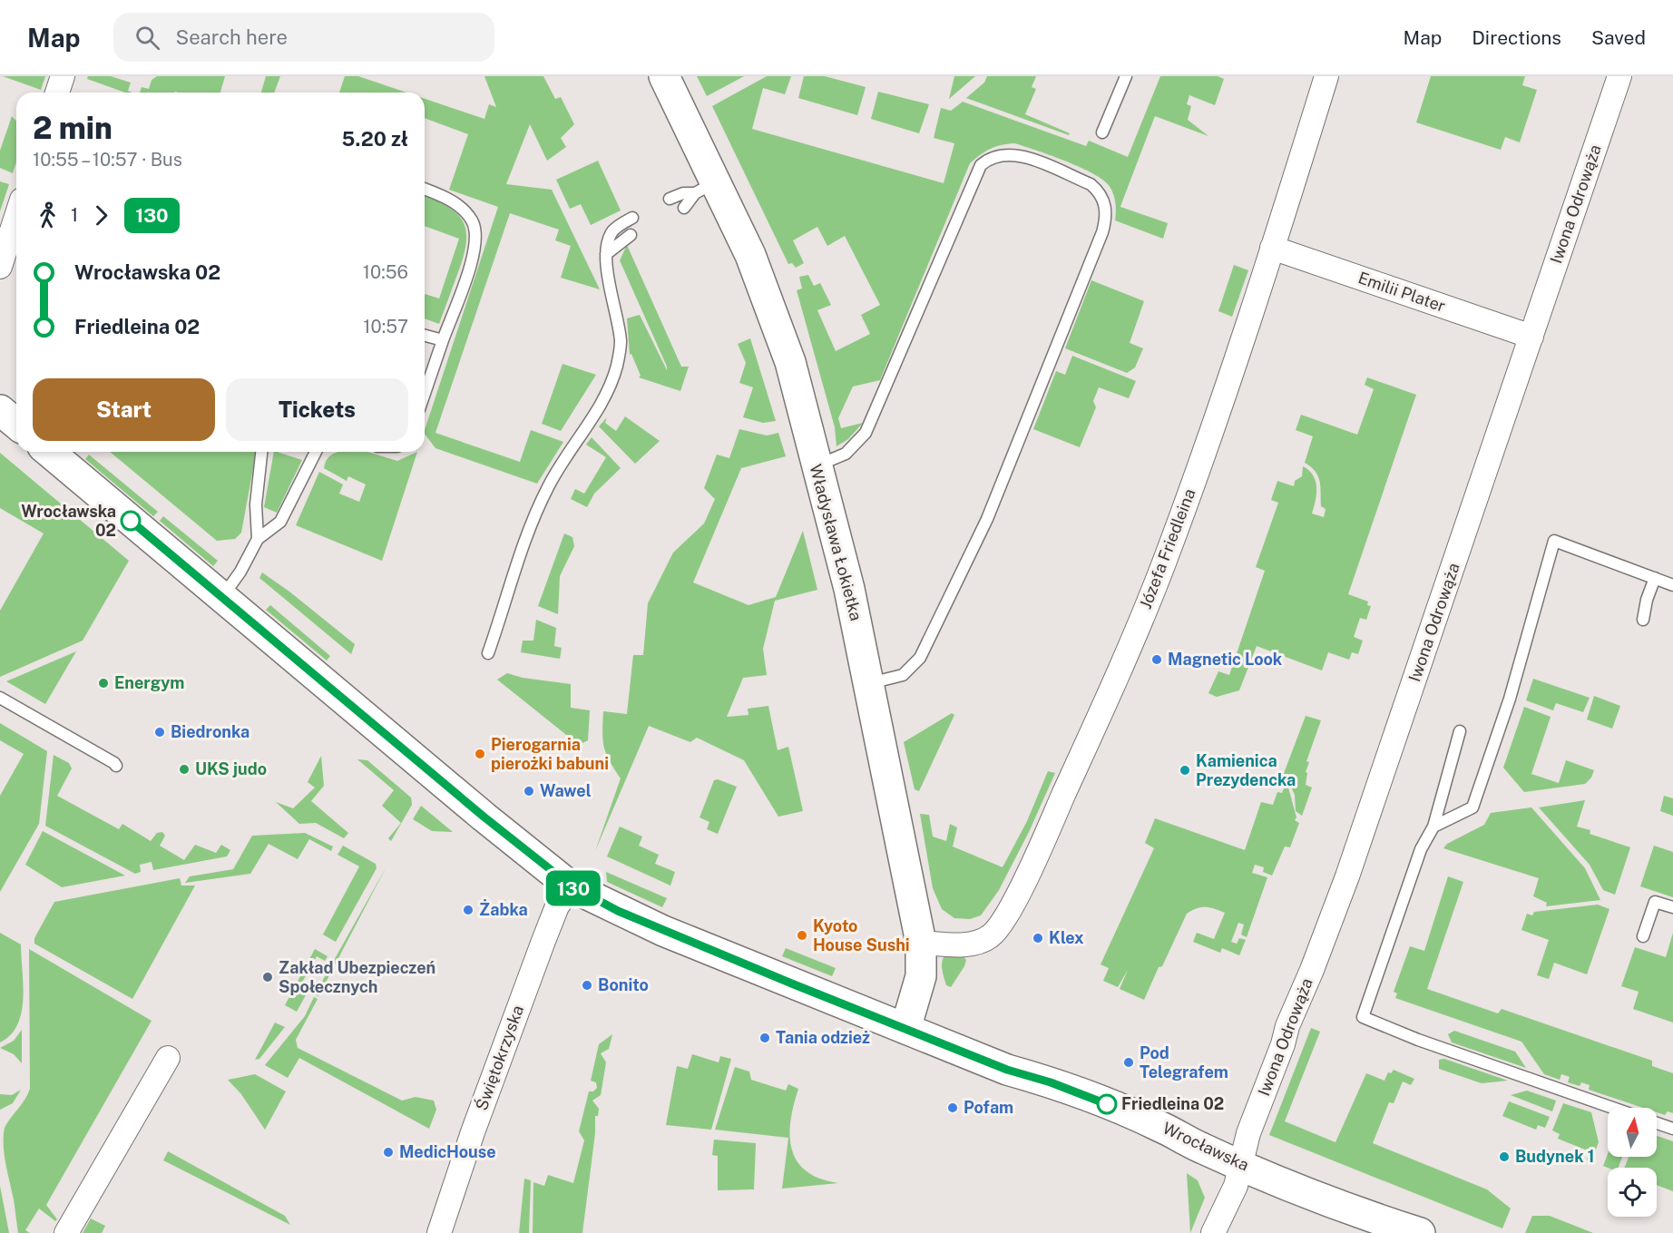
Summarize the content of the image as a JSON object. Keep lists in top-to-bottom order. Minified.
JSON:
{"streets":{"street":["Iwona Odrowąża","Emilii Plater","Władysława Łokietka","Józefa Friedleina","Świętokrzyska","Wrocławska"]},"crossings":[["Iwona Odrowąża","Emilii Plater"],["Iwona Odrowąża","Wrocławska"],["Emilii Plater","Józefa Friedleina"],["Władysława Łokietka","Józefa Friedleina"],["Władysława Łokietka","Wrocławska"],["Świętokrzyska","Wrocławska"]],"places":["Wrocławska 02","Magnetic Look","Energym","Biedronka","Pierogarnia pierożki babuni","UKS judo","Kamienica Prezydencka","Wawel","Żabka","Kyoto House Sushi","Klex","Zakład Ubezpieczeń Społecznych","Bonito","Tania odzież","Pod Telegrafem","Friedleina 02","Pofam","MedicHouse","Budynek 1"],"lines":["bus line 130"],"north":"top","page":{"header":"Map","search":"Search here","nav":["Map","Directions","Saved"],"on_map":"130","heading":["2 min","10:55 – 10:57 · Bus","5.20 zł"],"legs":["1","130"],"list":[{"name":"Wrocławska 02","value":"10:56"},{"name":"Friedleina 02","value":"10:57"}],"buttons":["Start","Tickets"]}}
